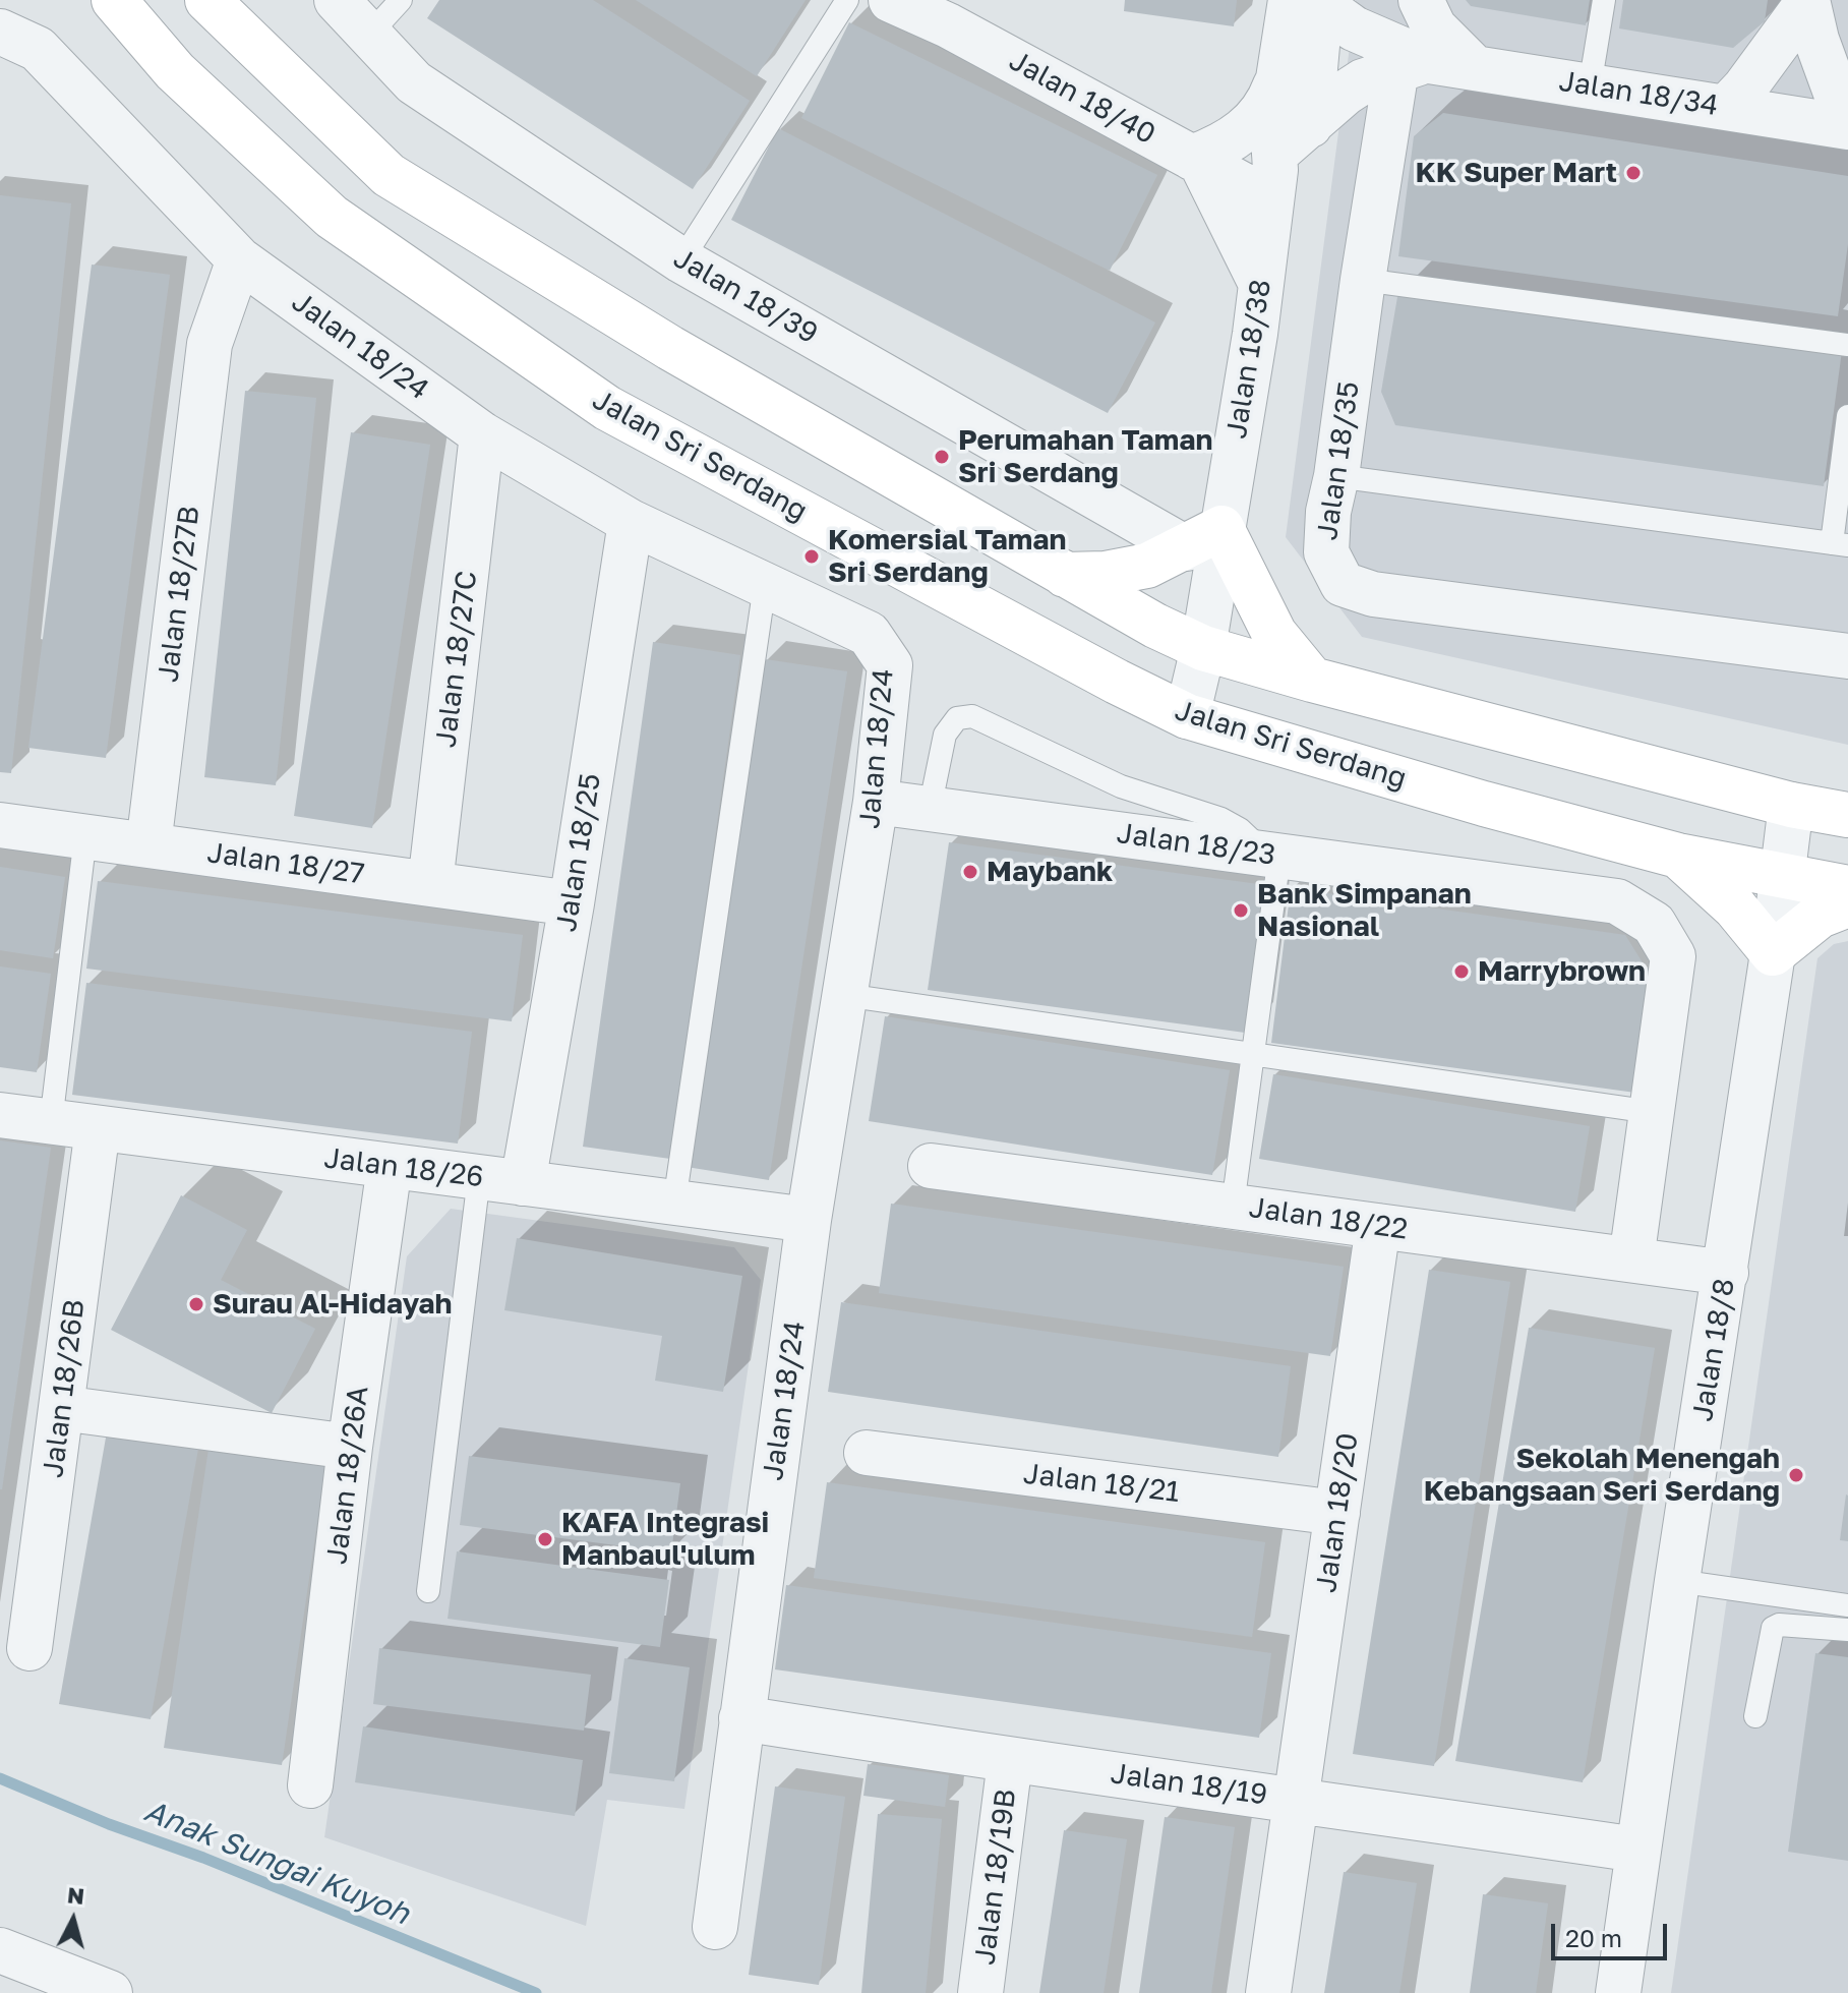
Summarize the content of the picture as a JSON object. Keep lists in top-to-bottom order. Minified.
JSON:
{"streets":{"street":["Jalan 18/34","Jalan 18/40","Jalan 18/39","Jalan 18/24","Jalan 18/38","Jalan Sri Serdang","Jalan 18/35","Jalan 18/27B","Jalan 18/27C","Jalan 18/23","Jalan 18/25","Jalan 18/27","Jalan 18/26","Jalan 18/22","Jalan 18/8","Jalan 18/26B","Jalan 18/26A","Jalan 18/21","Jalan 18/20","Jalan 18/19","Jalan 18/19B"]},"crossings":[["Jalan 18/34","Jalan 18/35"],["Jalan 18/40","Jalan 18/38"],["Jalan 18/39","Jalan 18/38"],["Jalan 18/24","Jalan 18/27B"],["Jalan 18/24","Jalan 18/27C"],["Jalan 18/24","Jalan 18/23"],["Jalan 18/24","Jalan 18/25"],["Jalan 18/24","Jalan 18/26"],["Jalan 18/24","Jalan 18/19"],["Jalan 18/38","Jalan Sri Serdang"],["Jalan Sri Serdang","Jalan 18/8"],["Jalan 18/27B","Jalan 18/27"],["Jalan 18/27C","Jalan 18/27"],["Jalan 18/23","Jalan 18/22"],["Jalan 18/25","Jalan 18/27"],["Jalan 18/25","Jalan 18/26"],["Jalan 18/26","Jalan 18/26B"],["Jalan 18/26","Jalan 18/26A"],["Jalan 18/22","Jalan 18/8"],["Jalan 18/22","Jalan 18/20"],["Jalan 18/8","Jalan 18/19"],["Jalan 18/21","Jalan 18/20"],["Jalan 18/20","Jalan 18/19"],["Jalan 18/19","Jalan 18/19B"]],"water":["Anak Sungai Kuyoh"],"places":["KK Super Mart","Perumahan Taman Sri Serdang","Komersial Taman Sri Serdang","Maybank","Bank Simpanan Nasional","Marrybrown","Surau Al-Hidayah","Sekolah Menengah Kebangsaan Seri Serdang","KAFA Integrasi Manbaul'ulum"],"scale_bar":"20 m","north":"top"}
